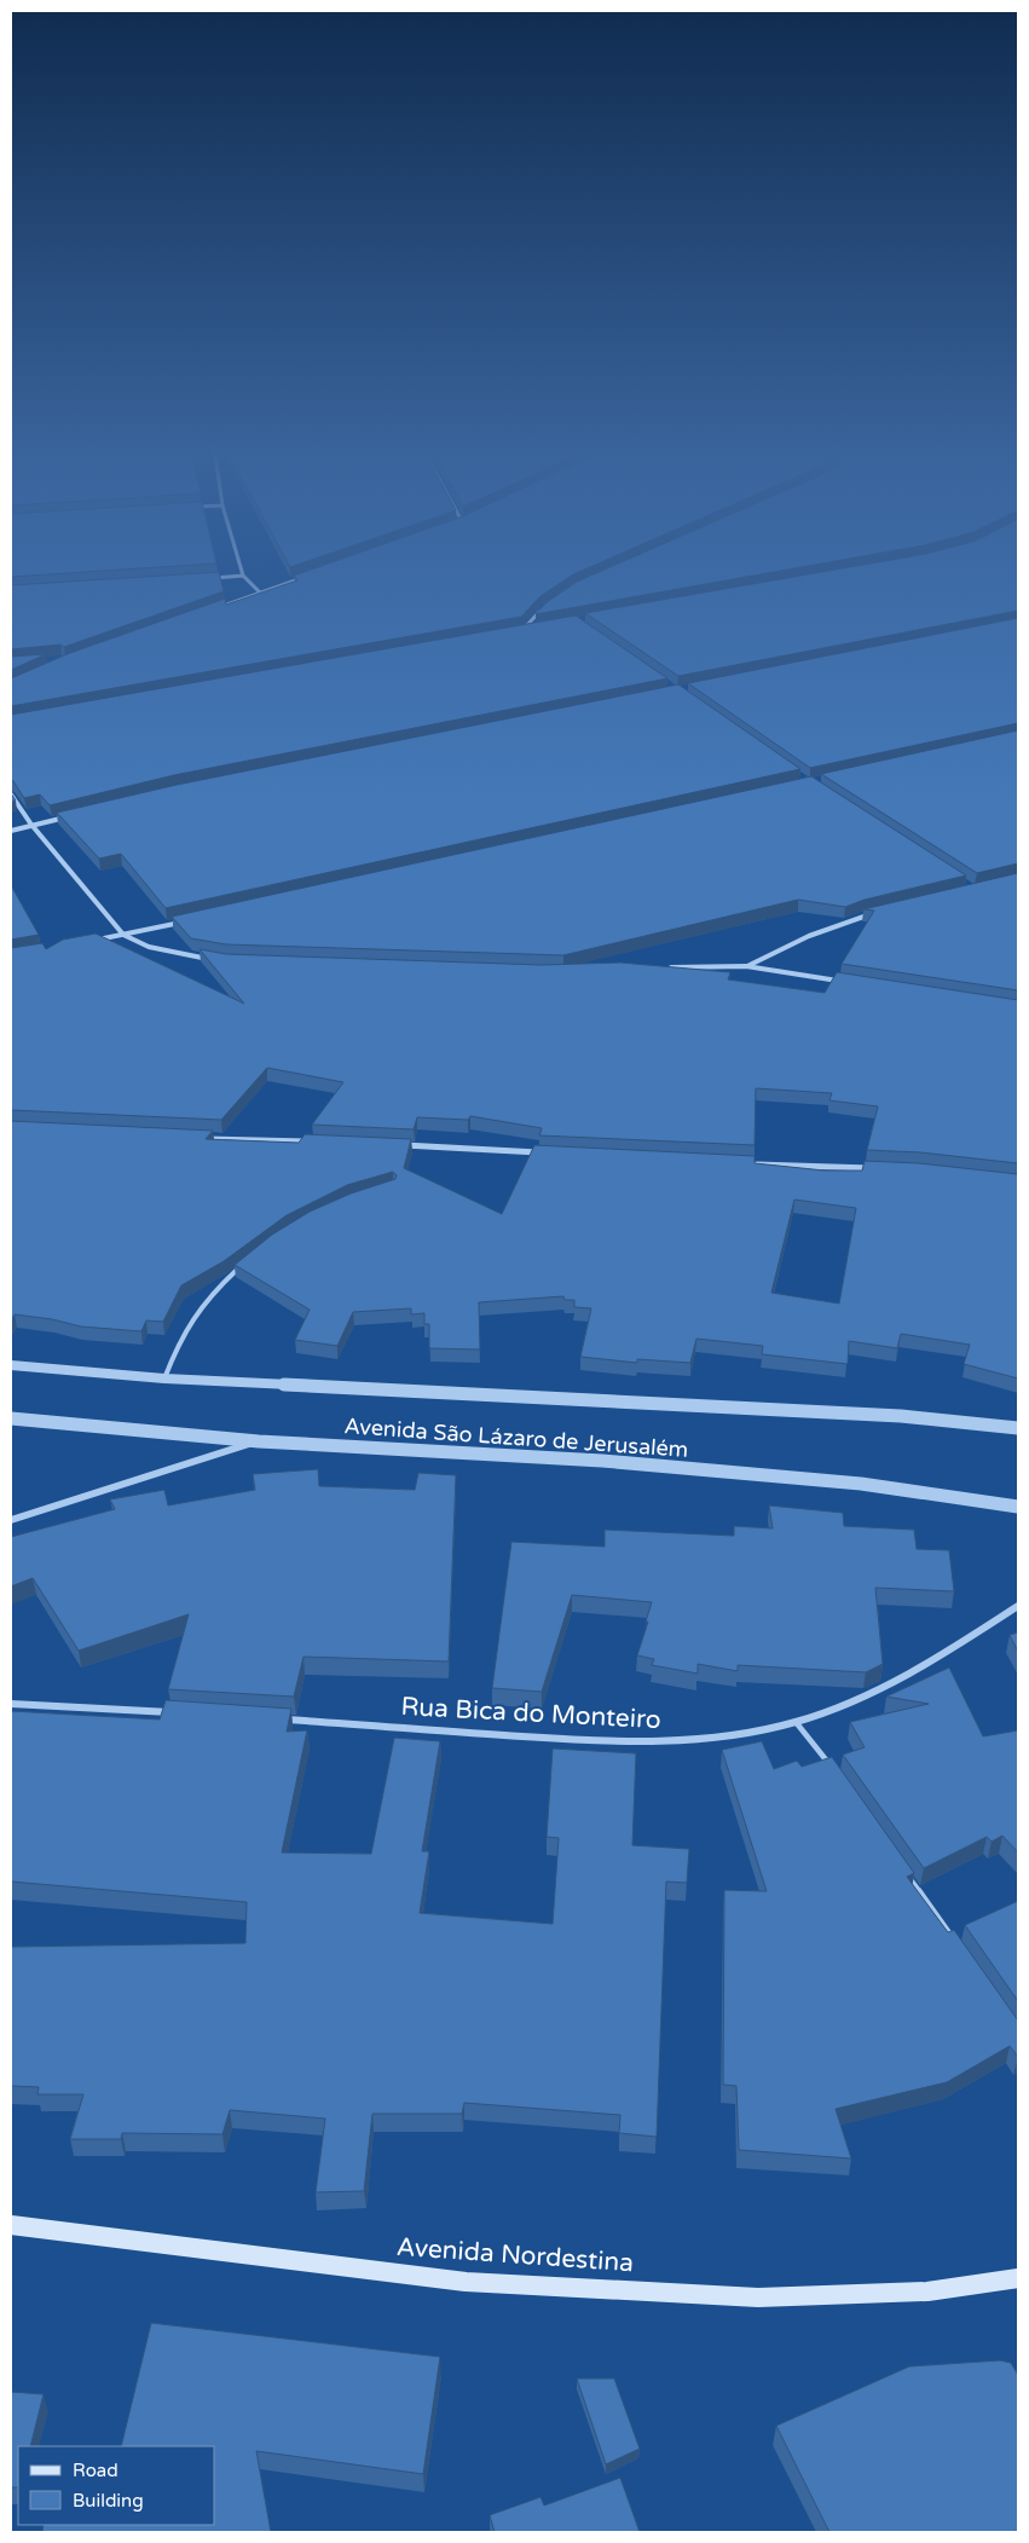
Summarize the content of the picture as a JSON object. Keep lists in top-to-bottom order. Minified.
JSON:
{"streets":{"main road":["Avenida Nordestina"],"street":["Avenida São Lázaro de Jerusalém","Rua Bica do Monteiro"]},"legend":["Road","Building"]}
